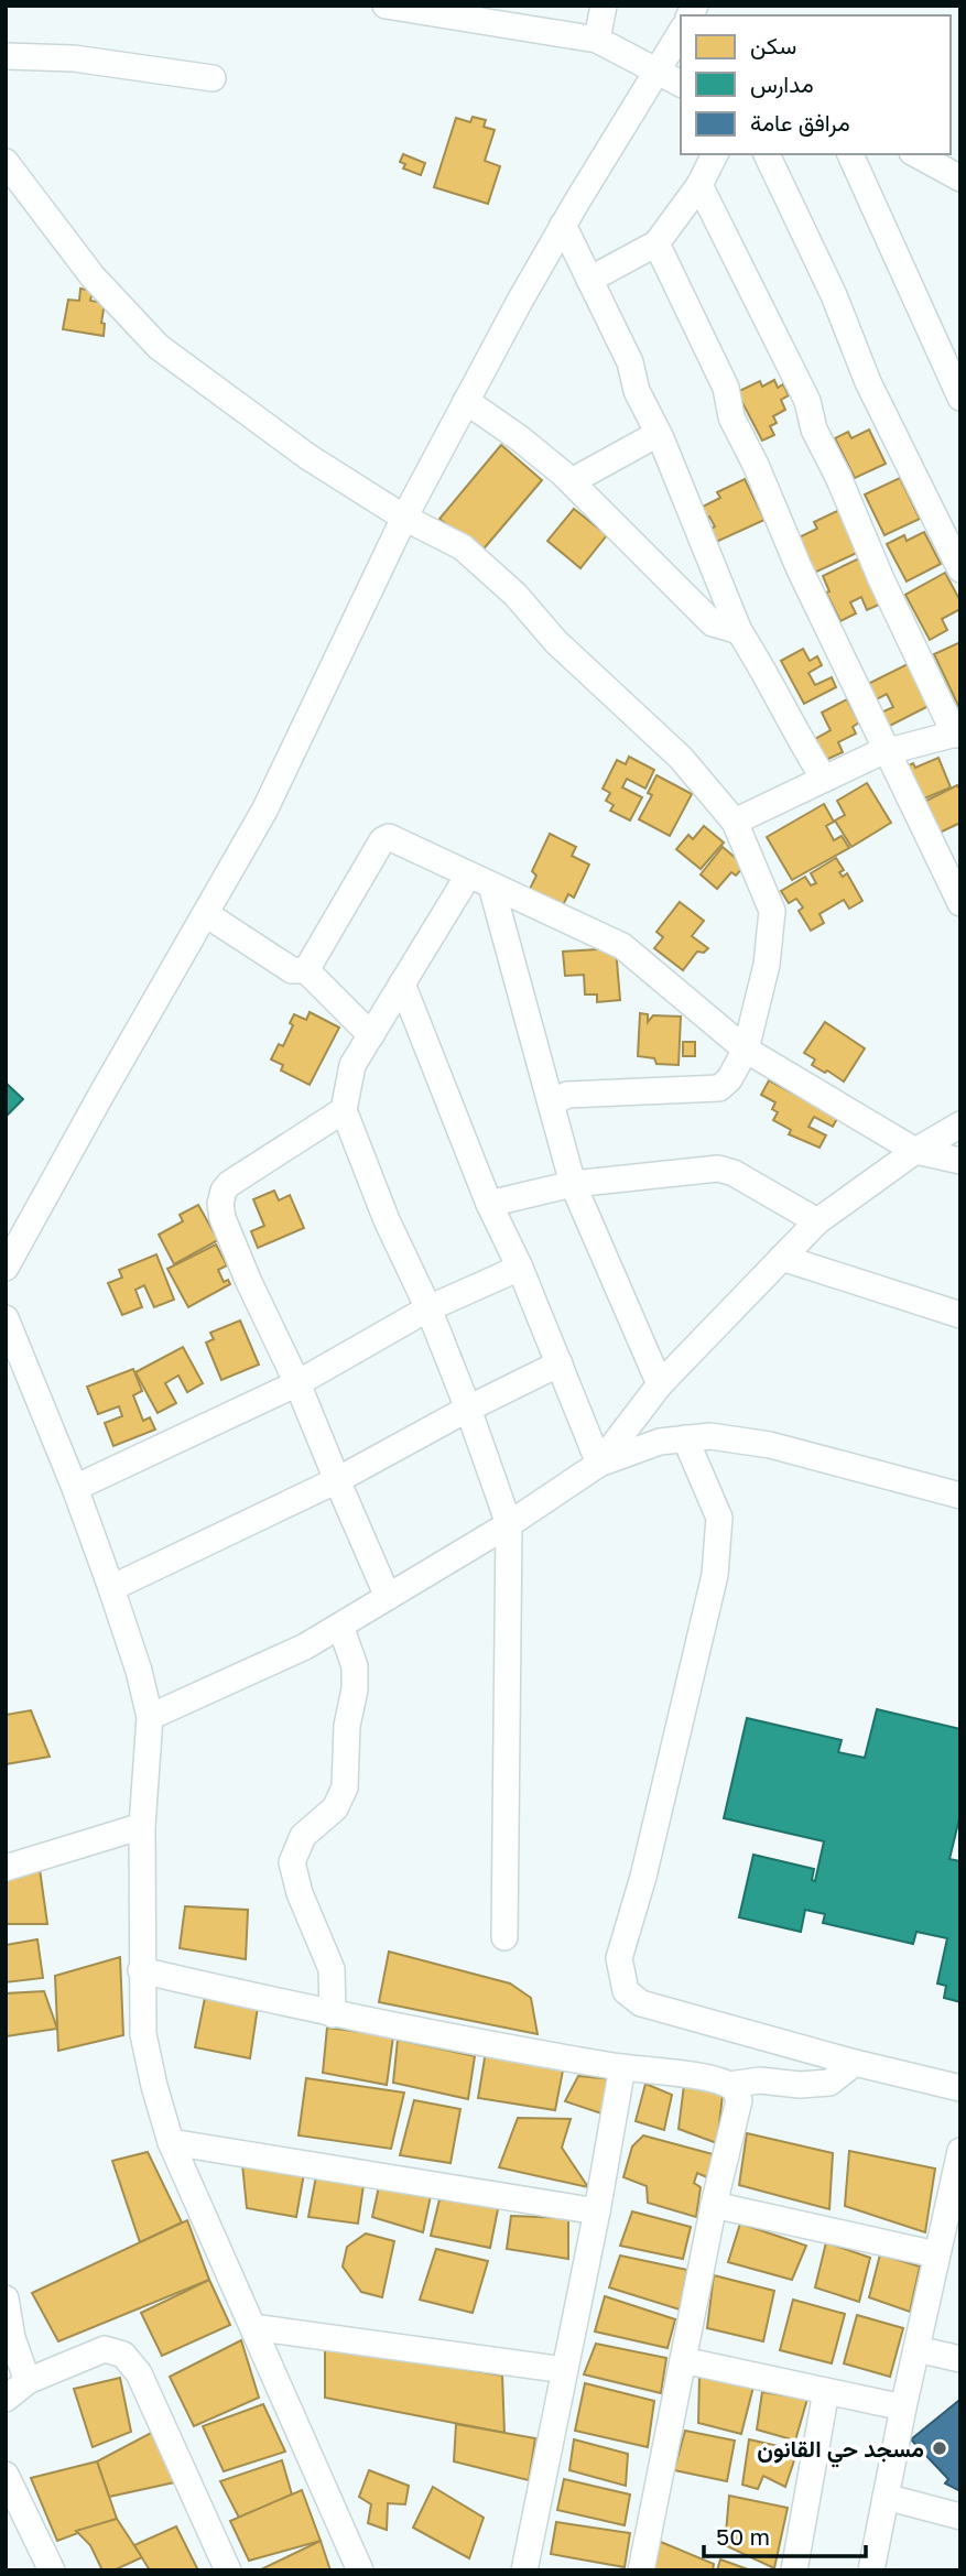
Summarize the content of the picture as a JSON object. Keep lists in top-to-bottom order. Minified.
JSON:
{"places":["مسجد حي القانون"],"legend":["سكن","مدارس","مرافق عامة"],"scale_bar":"50 m"}
